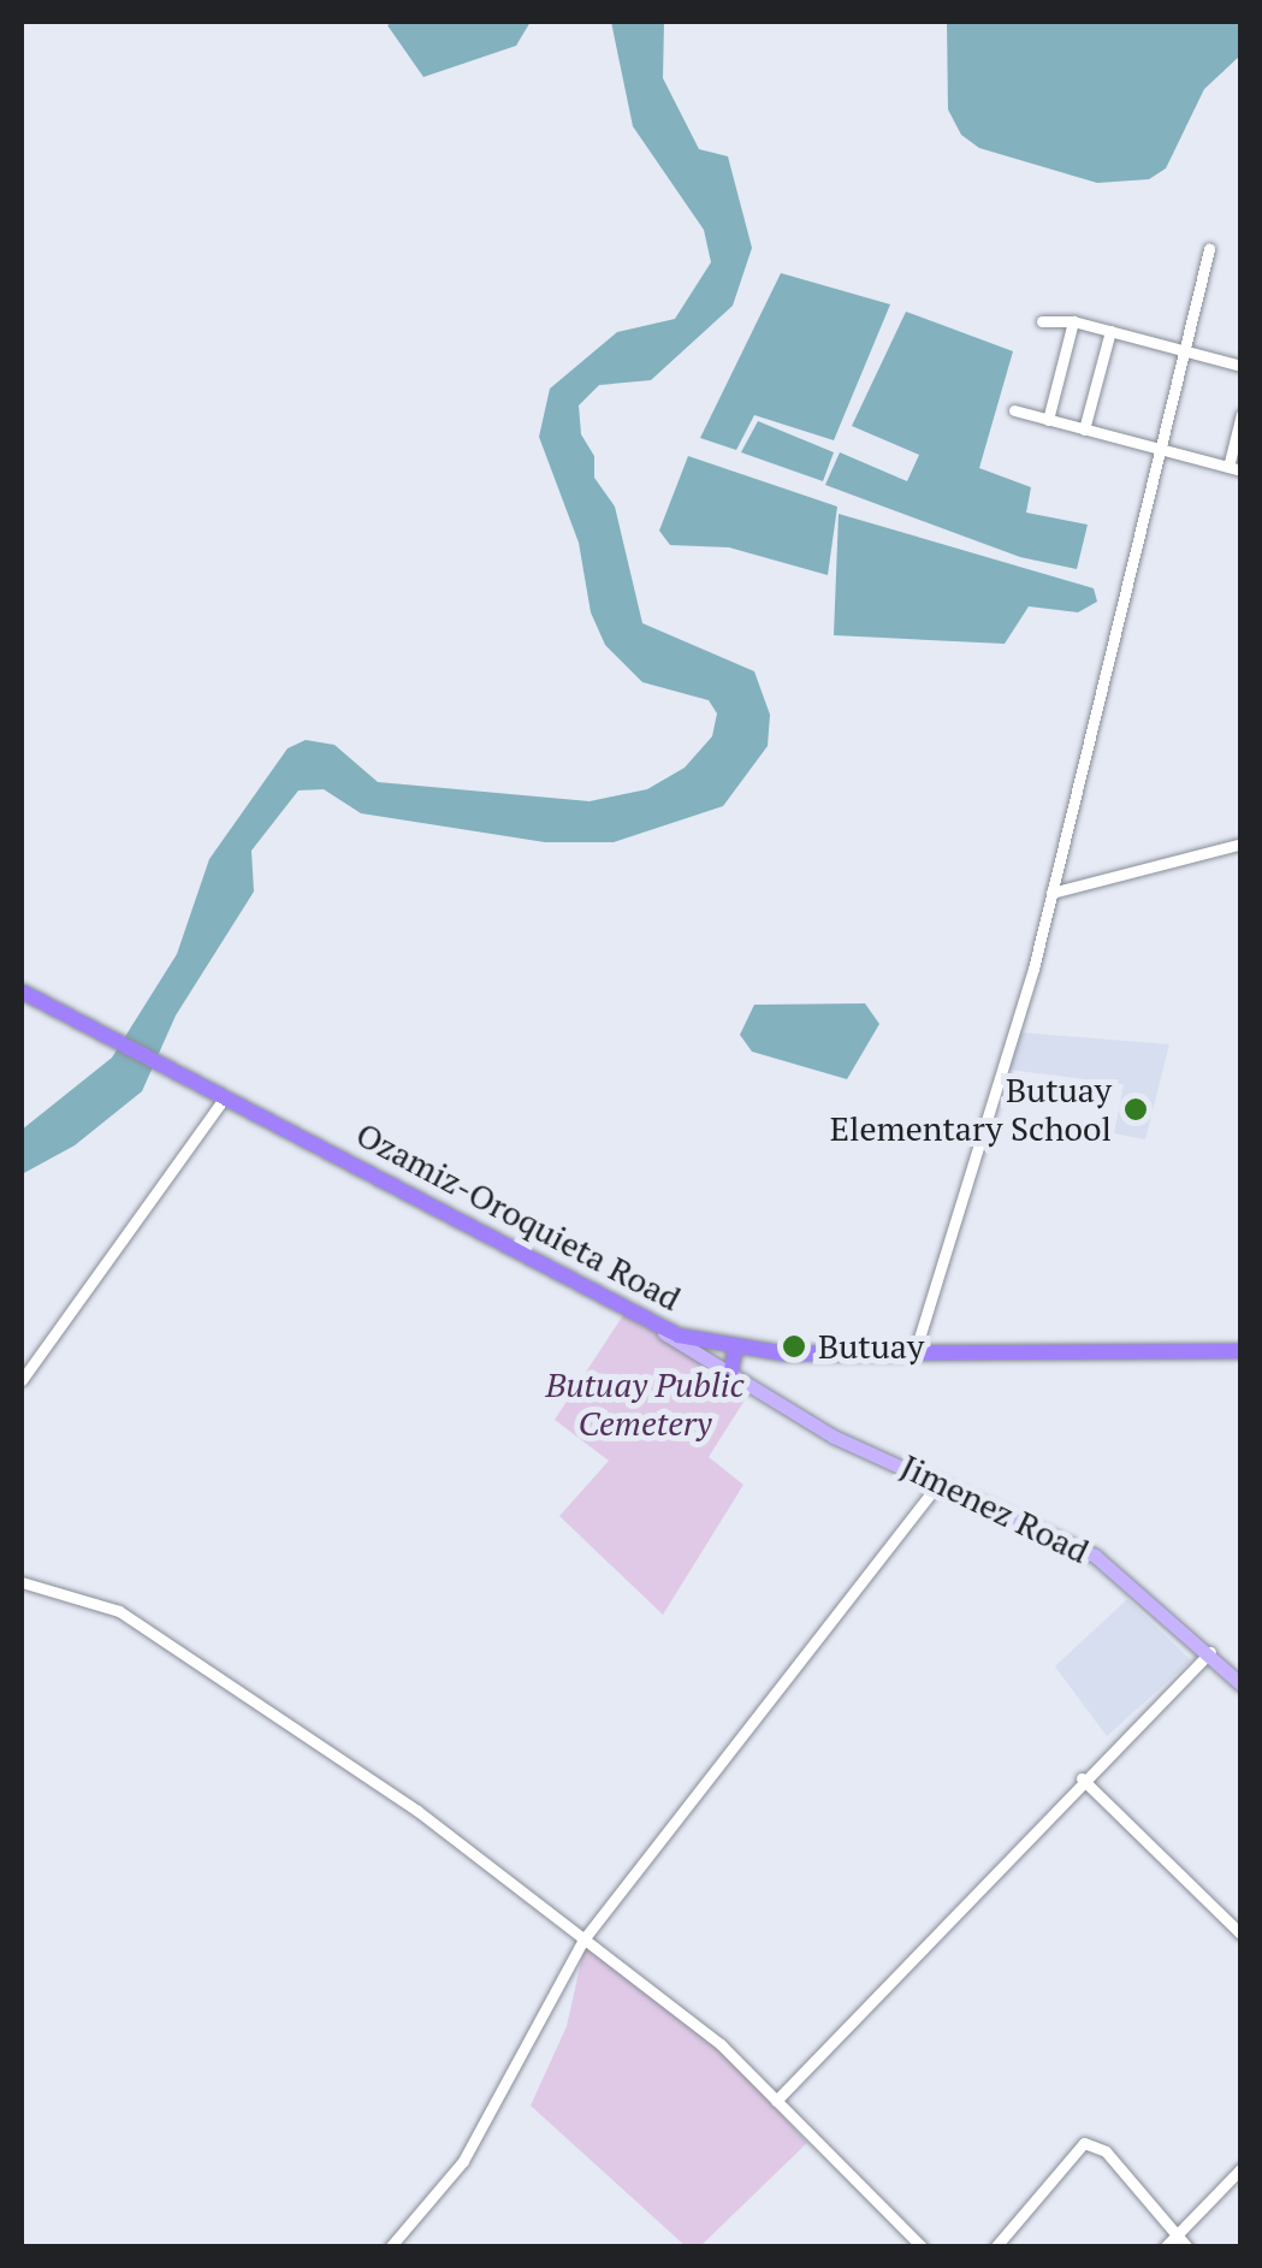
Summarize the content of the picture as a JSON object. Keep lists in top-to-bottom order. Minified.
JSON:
{"streets":{"highway":["Ozamiz-Oroquieta Road"],"main road":["Jimenez Road"]},"crossings":[["Ozamiz-Oroquieta Road","Jimenez Road"]],"parks":["Butuay Public Cemetery"],"places":["Butuay Elementary School","Butuay"]}
